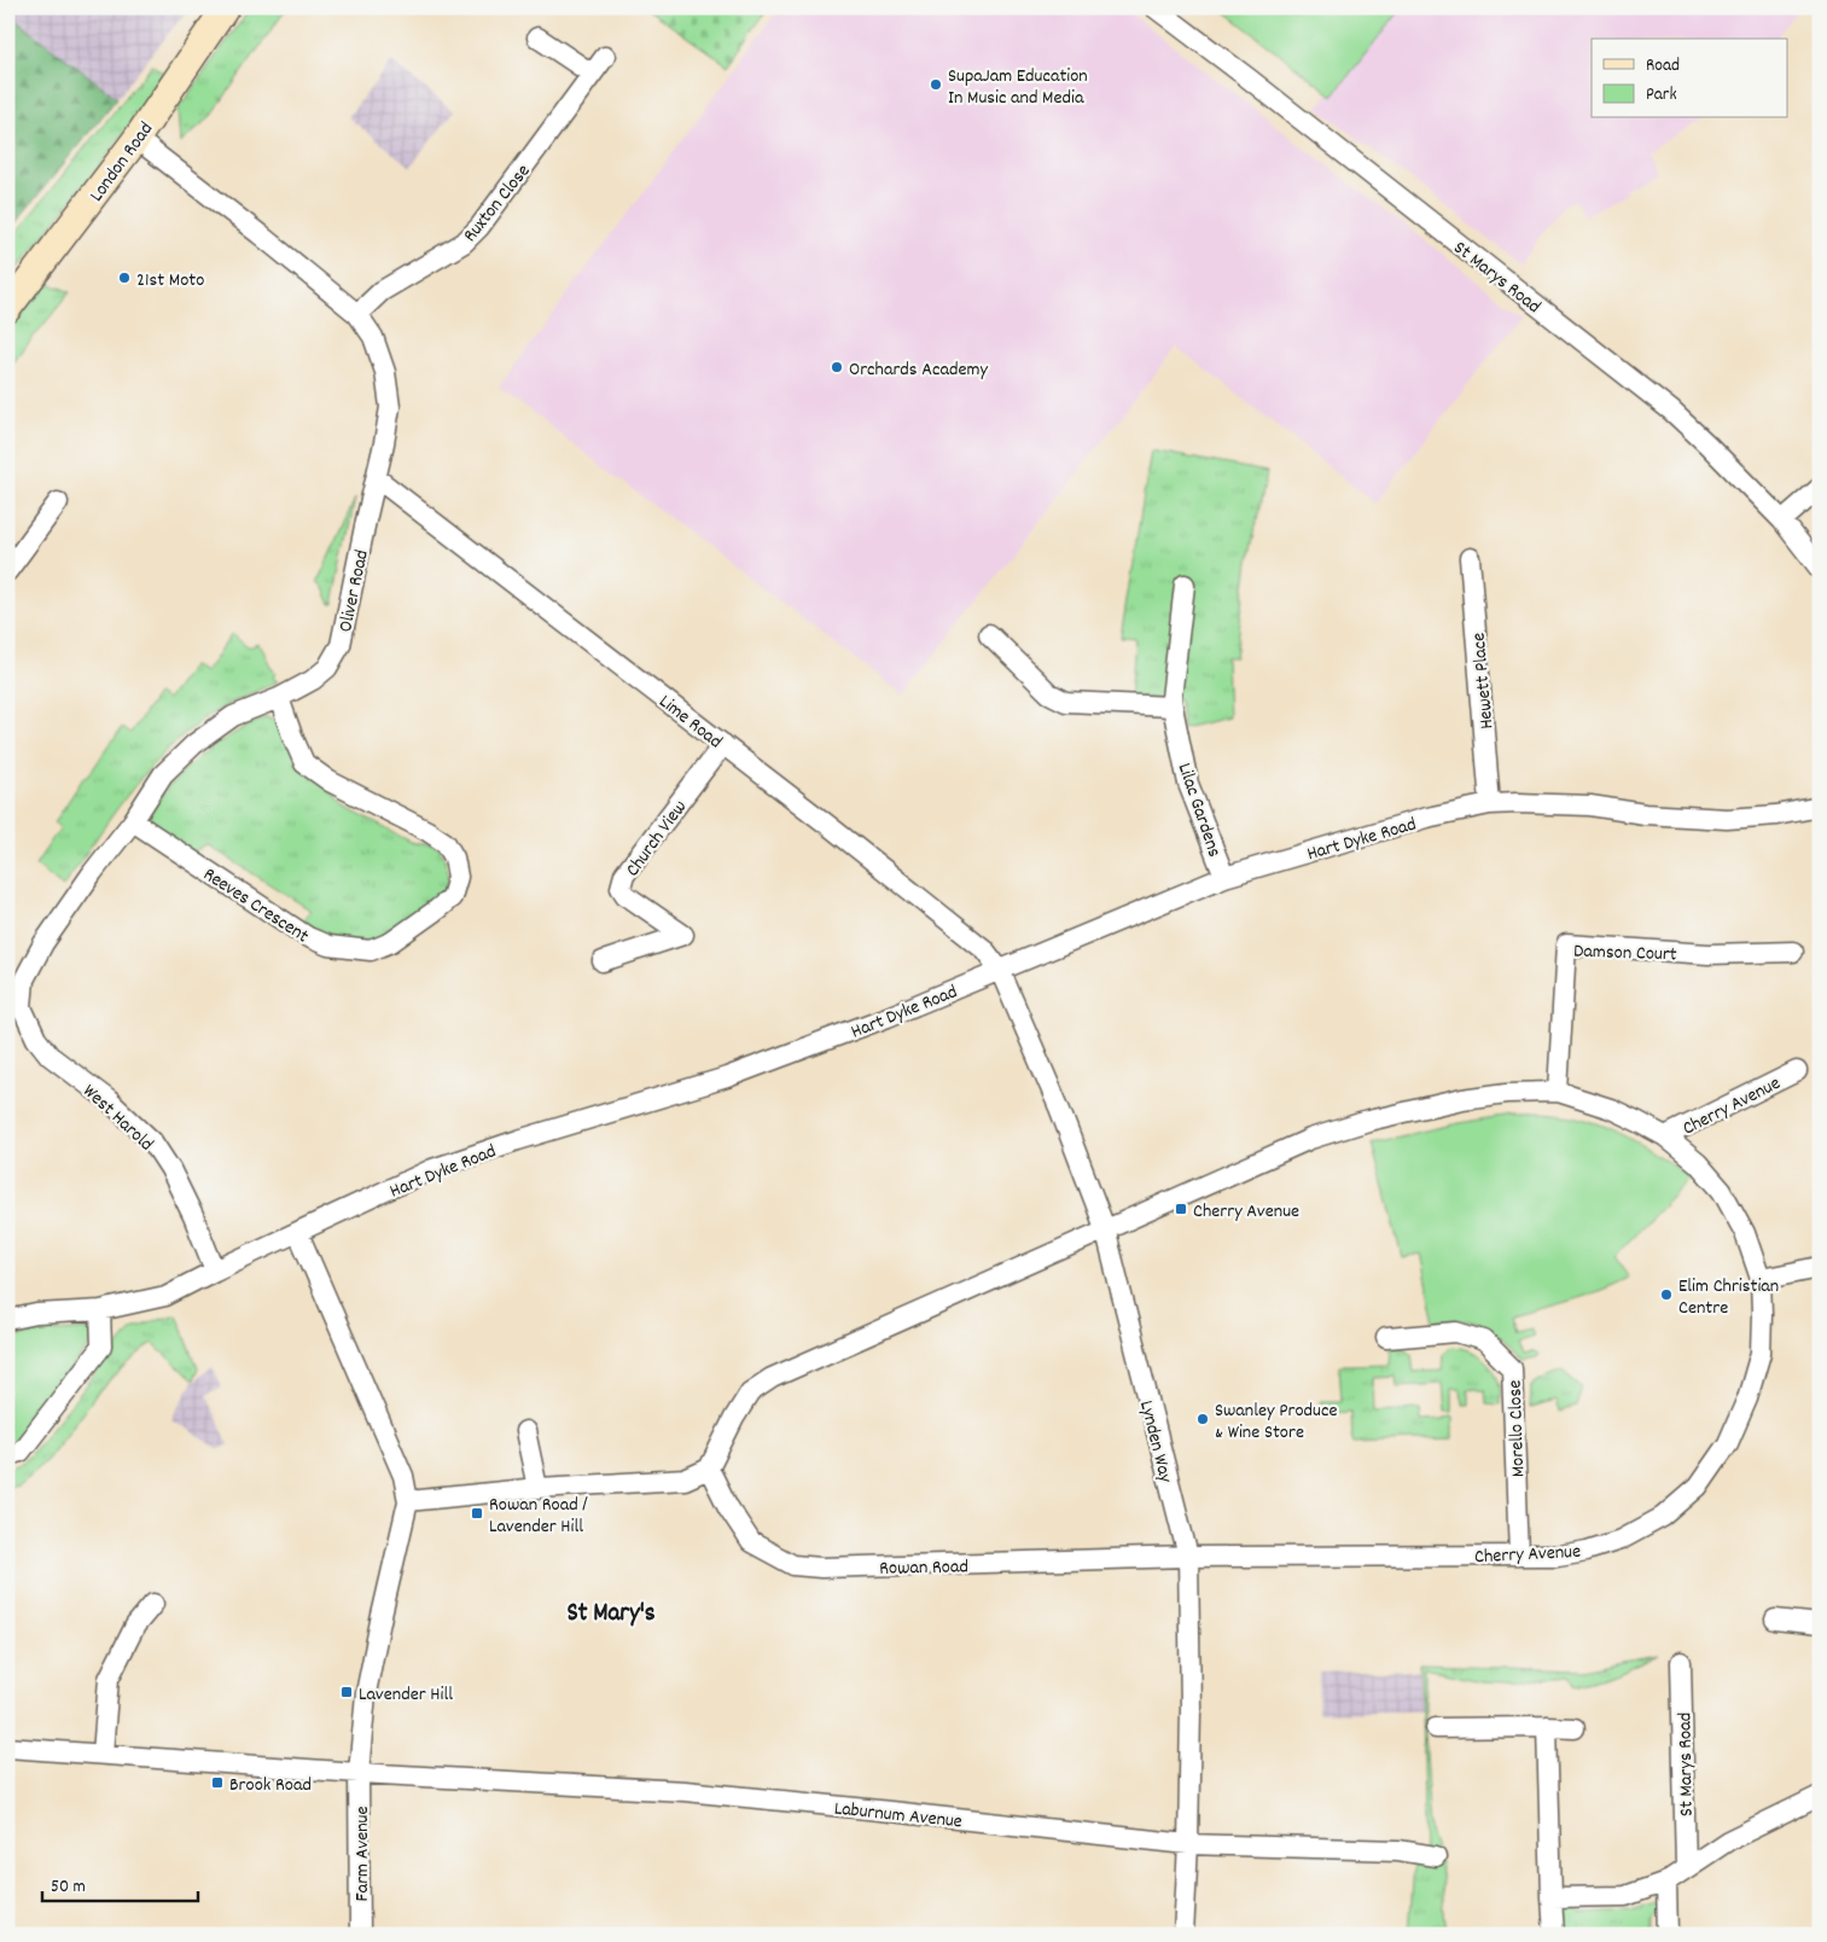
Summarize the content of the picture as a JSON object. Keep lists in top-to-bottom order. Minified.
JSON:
{"streets":{"main road":["London Road"],"street":["Ruxton Close","St Marys Road","Oliver Road","Hewett Place","Lime Road","Lilac Gardens","Church View","Hart Dyke Road","Reeves Crescent","Damson Court","Cherry Avenue","West Harold","Morello Close","Lynden Way","Rowan Road","Laburnum Avenue","Farm Avenue"]},"crossings":[["London Road","Oliver Road"],["Ruxton Close","Oliver Road"],["Oliver Road","Lime Road"],["Oliver Road","Reeves Crescent"],["Oliver Road","West Harold"],["Hewett Place","Hart Dyke Road"],["Lime Road","Church View"],["Lime Road","Hart Dyke Road"],["Lime Road","Lynden Way"],["Lilac Gardens","Hart Dyke Road"],["Hart Dyke Road","West Harold"],["Hart Dyke Road","Lynden Way"],["Damson Court","Cherry Avenue"],["Cherry Avenue","Morello Close"],["Cherry Avenue","Lynden Way"],["Cherry Avenue","Rowan Road"],["Lynden Way","Rowan Road"],["Lynden Way","Laburnum Avenue"],["Laburnum Avenue","Farm Avenue"]],"districts":["St Mary's"],"places":{"other":["SupaJam Education In Music and Media","21st Moto","Orchards Academy","Elim Christian Centre","Swanley Produce & Wine Store"],"transit":["Cherry Avenue","Rowan Road / Lavender Hill","Lavender Hill","Brook Road"]},"legend":["Road","Park"],"scale_bar":"50 m"}
